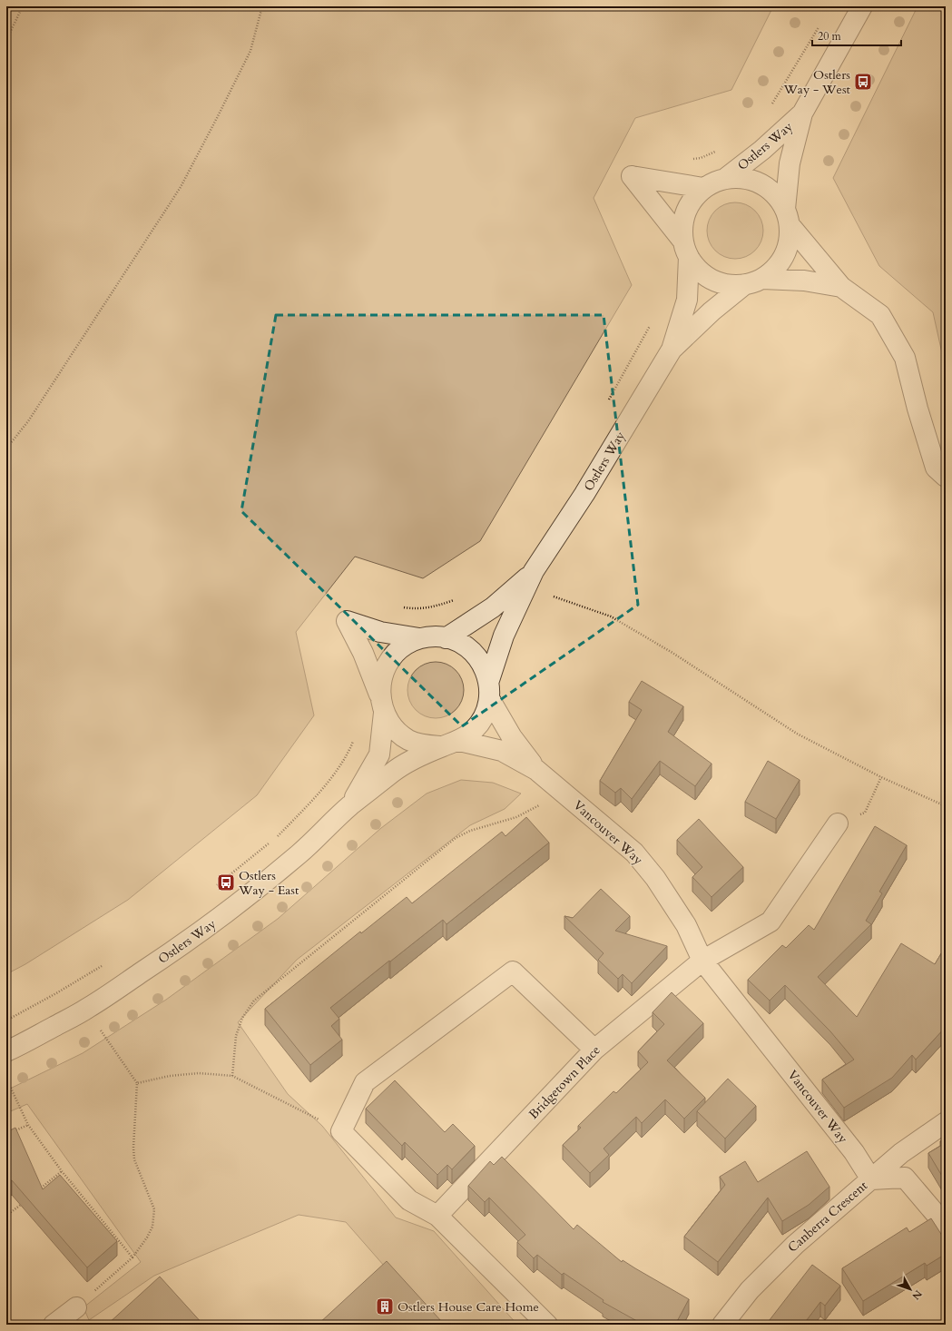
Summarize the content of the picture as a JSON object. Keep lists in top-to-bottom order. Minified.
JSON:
{"streets":{"street":["Ostlers Way","Vancouver Way","Bridgetown Place","Canberra Crescent"]},"crossings":[["Vancouver Way","Bridgetown Place"],["Vancouver Way","Canberra Crescent"]],"places":{"bus stop":["Ostlers Way - West","Ostlers Way - East"],"building":["Ostlers House Care Home"]},"scale_bar":"20 m","north":"bottom right"}
